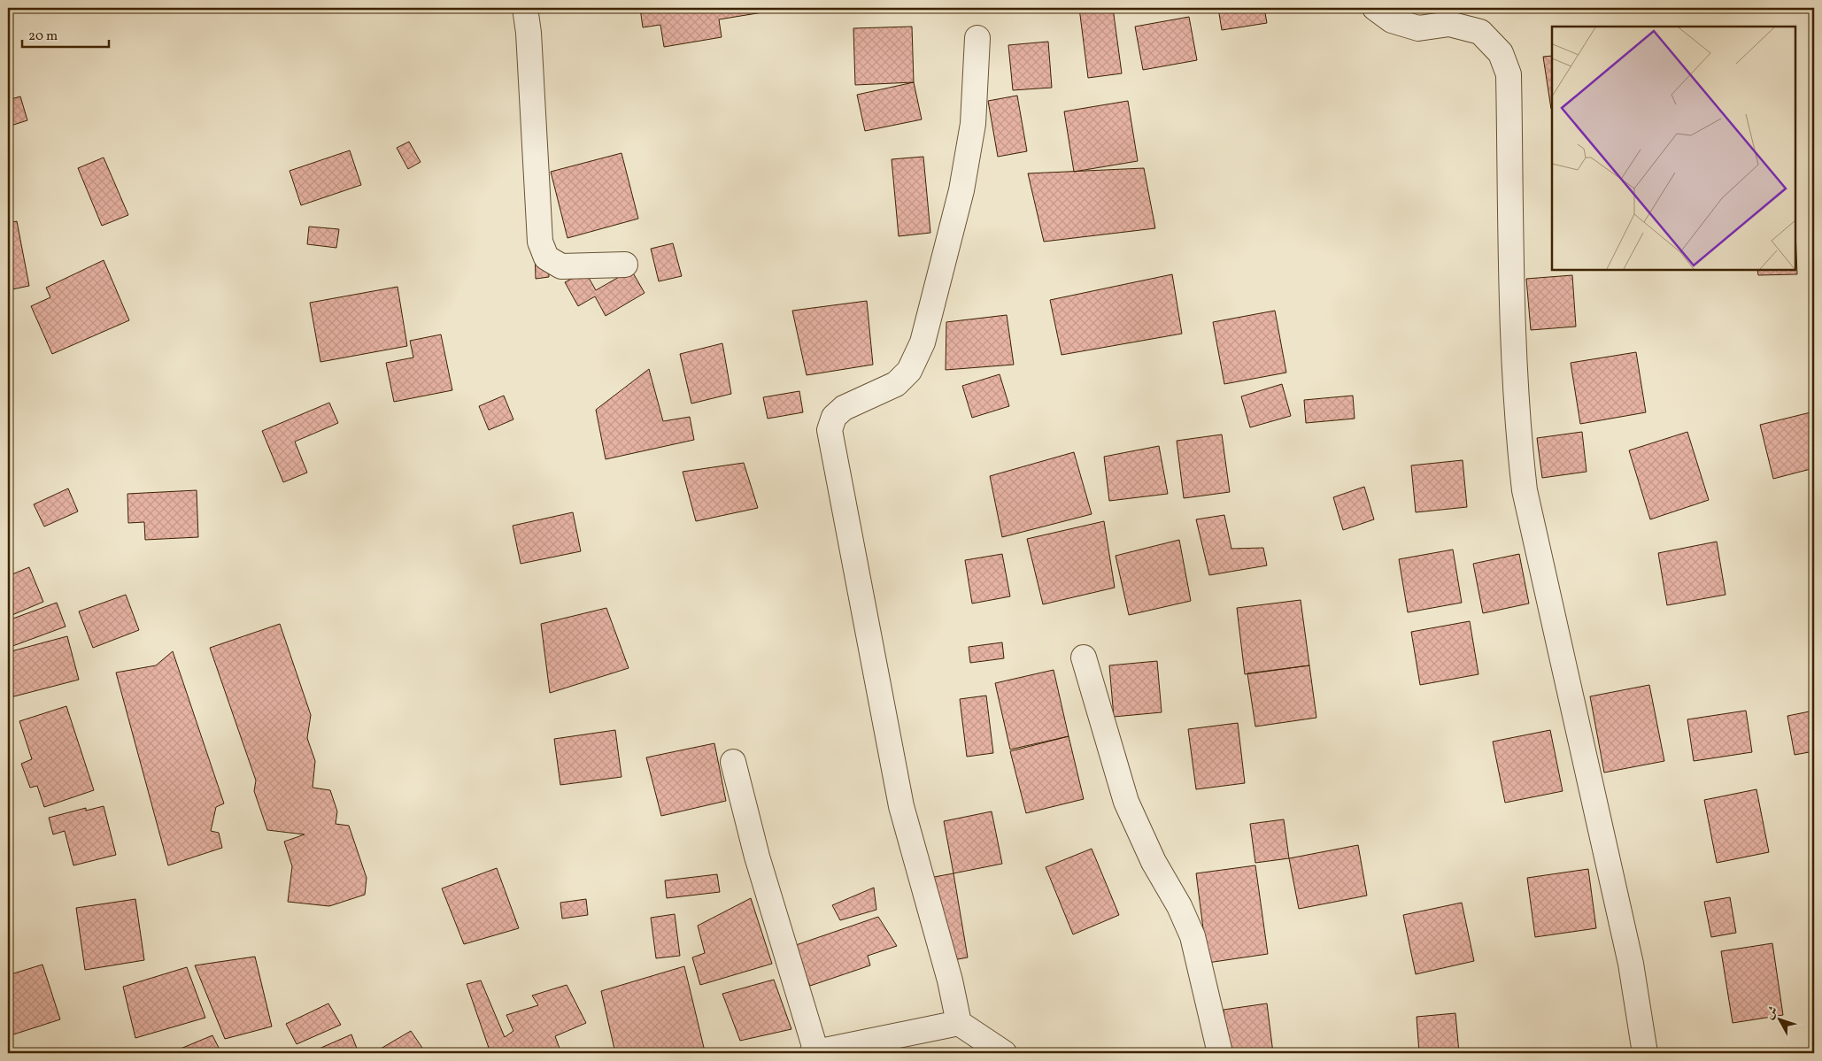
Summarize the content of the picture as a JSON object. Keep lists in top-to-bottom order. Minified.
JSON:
{"scale_bar":"20 m","north":"top left"}
